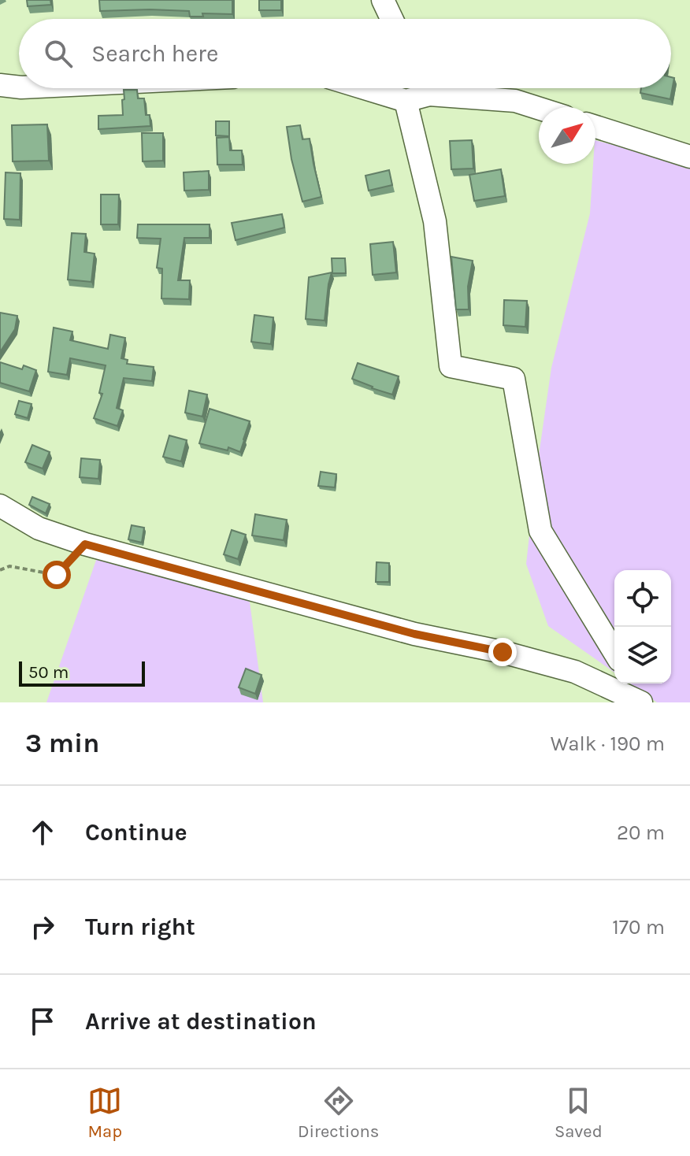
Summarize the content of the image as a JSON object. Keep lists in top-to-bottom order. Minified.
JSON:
{"scale_bar":"50 m","north":"top right","page":{"search":"Search here","scale":"50 m","heading":["3 min","Walk · 190 m"],"list":[["Continue","20 m"],["Turn right","170 m"],"Arrive at destination"],"nav":["Map","Directions","Saved"]}}
